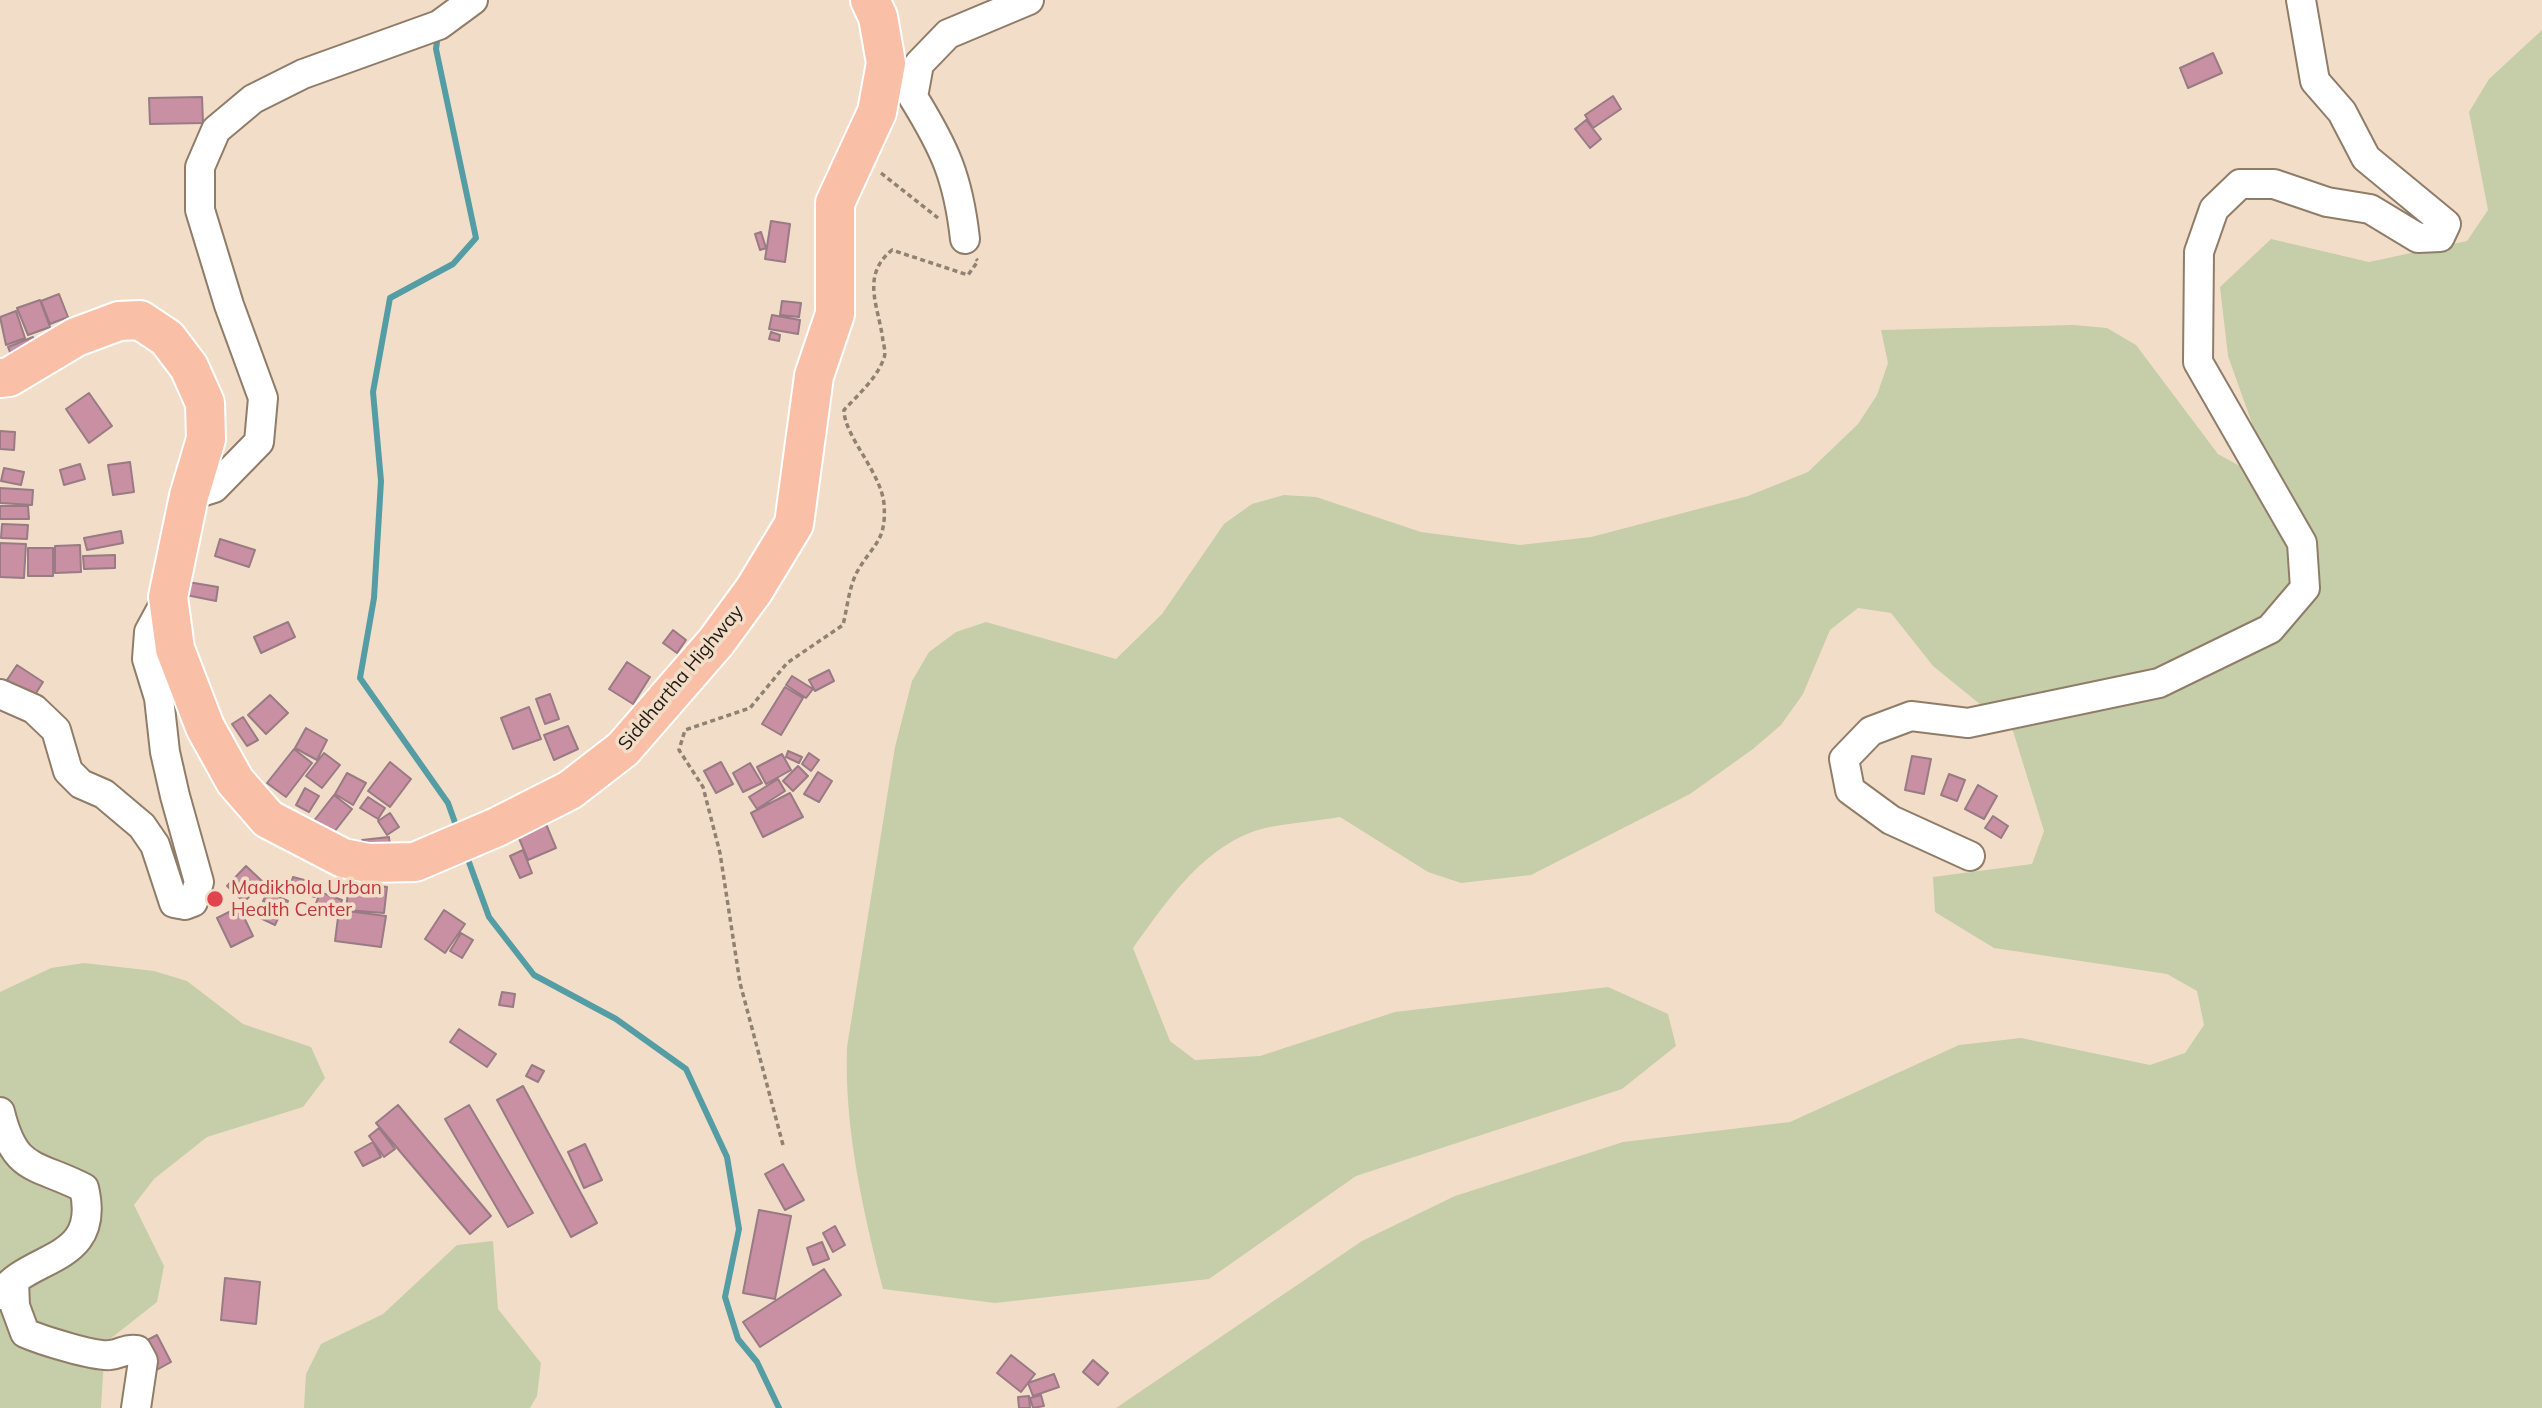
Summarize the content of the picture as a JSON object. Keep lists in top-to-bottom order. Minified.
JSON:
{"streets":{"highway":["Siddhartha Highway"]},"places":["Madikhola Urban Health Center"]}
